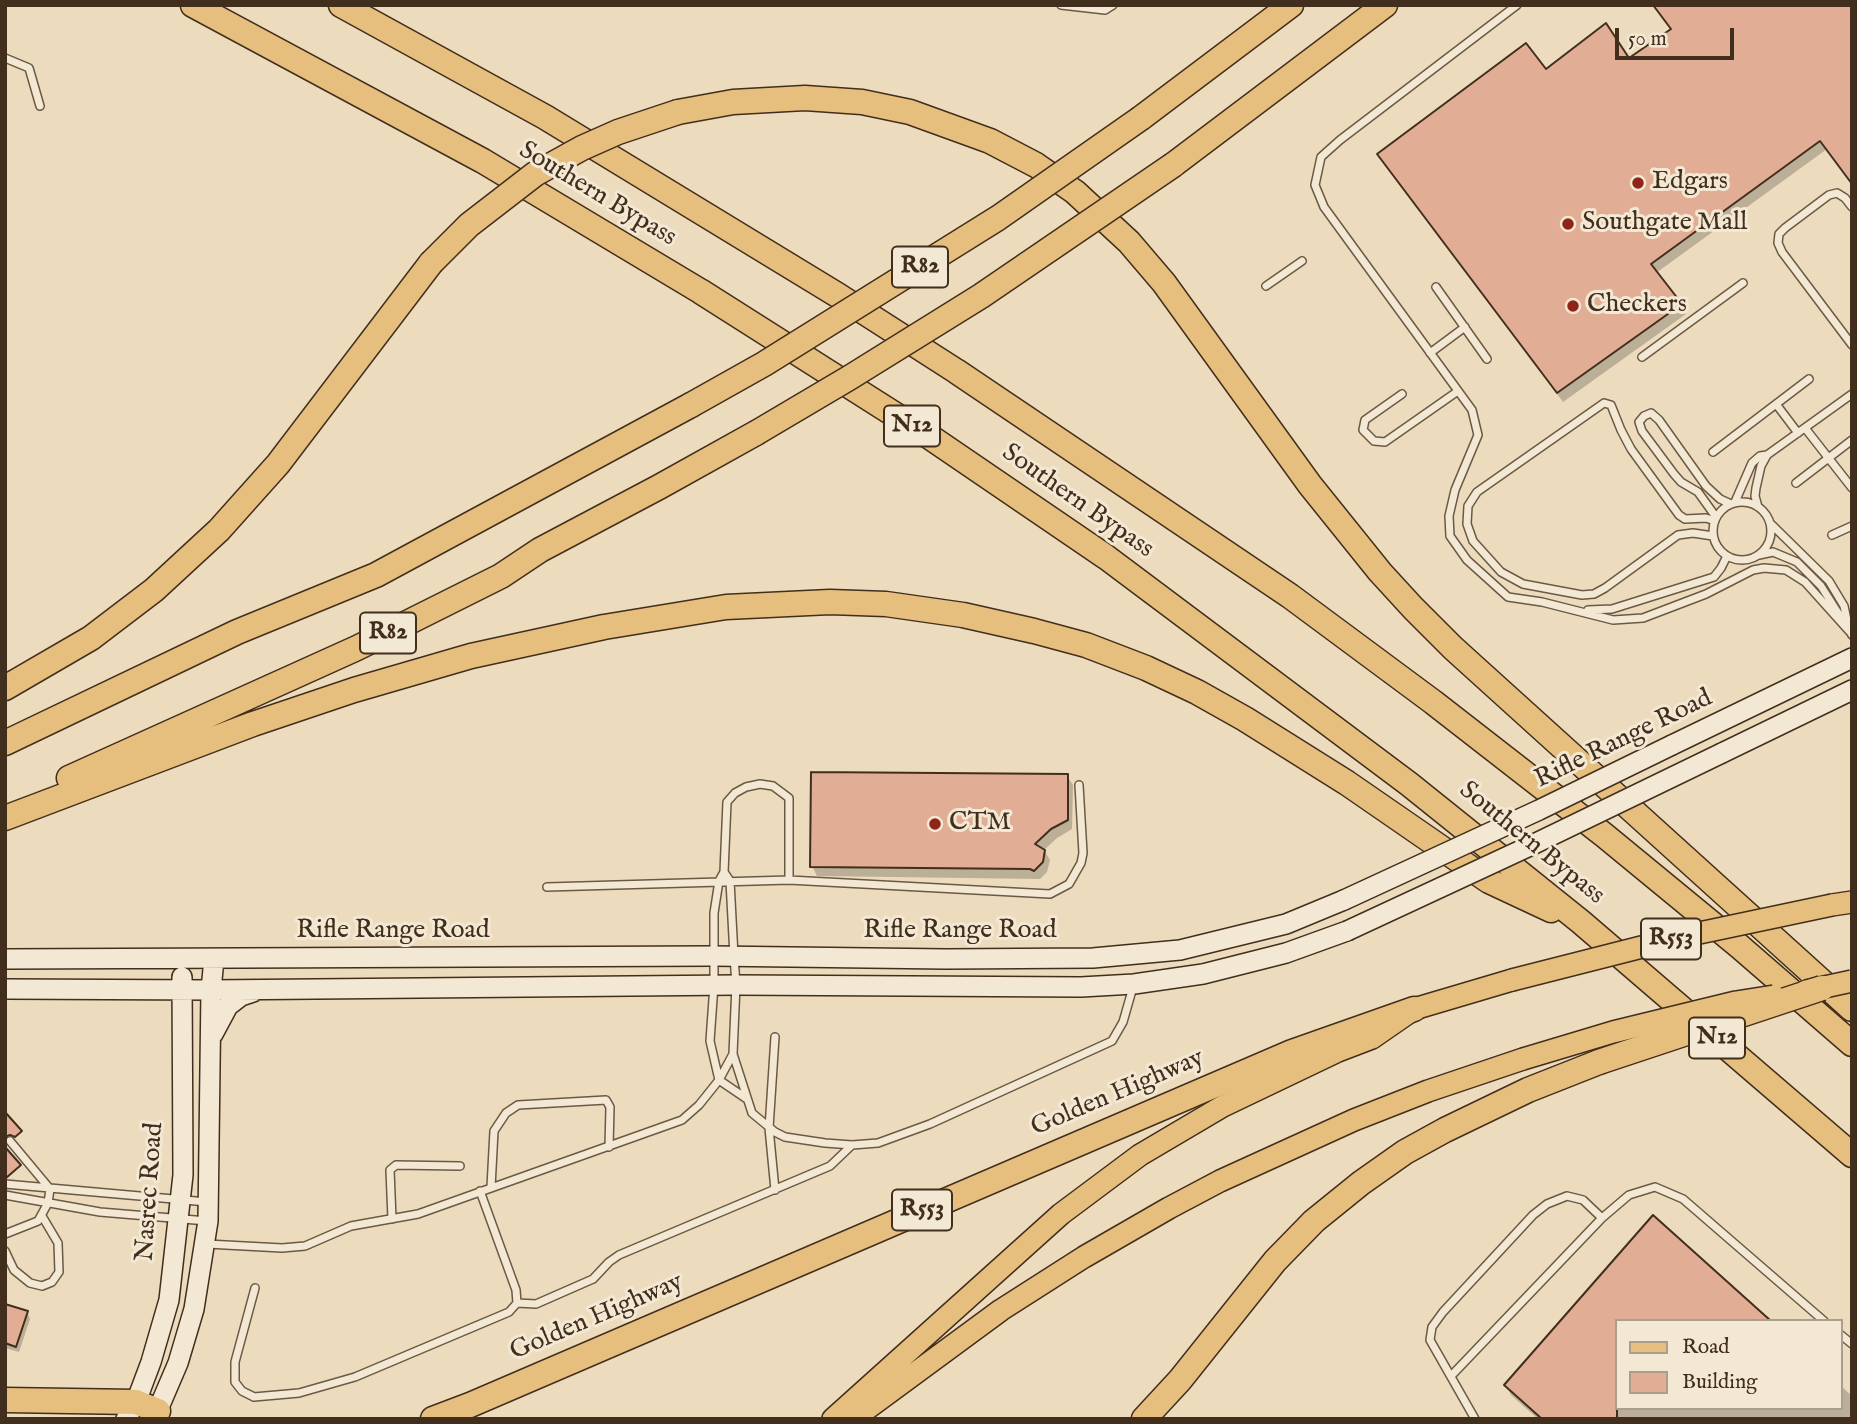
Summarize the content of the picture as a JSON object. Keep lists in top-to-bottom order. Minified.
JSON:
{"streets":{"highway":["Southern Bypass","R82","N12","R553","Golden Highway"],"main road":["Rifle Range Road","Nasrec Road"]},"crossings":[["Rifle Range Road","Nasrec Road"]],"places":["Edgars","Southgate Mall","Checkers","CTM"],"legend":["Road","Building"],"scale_bar":"50 m"}
